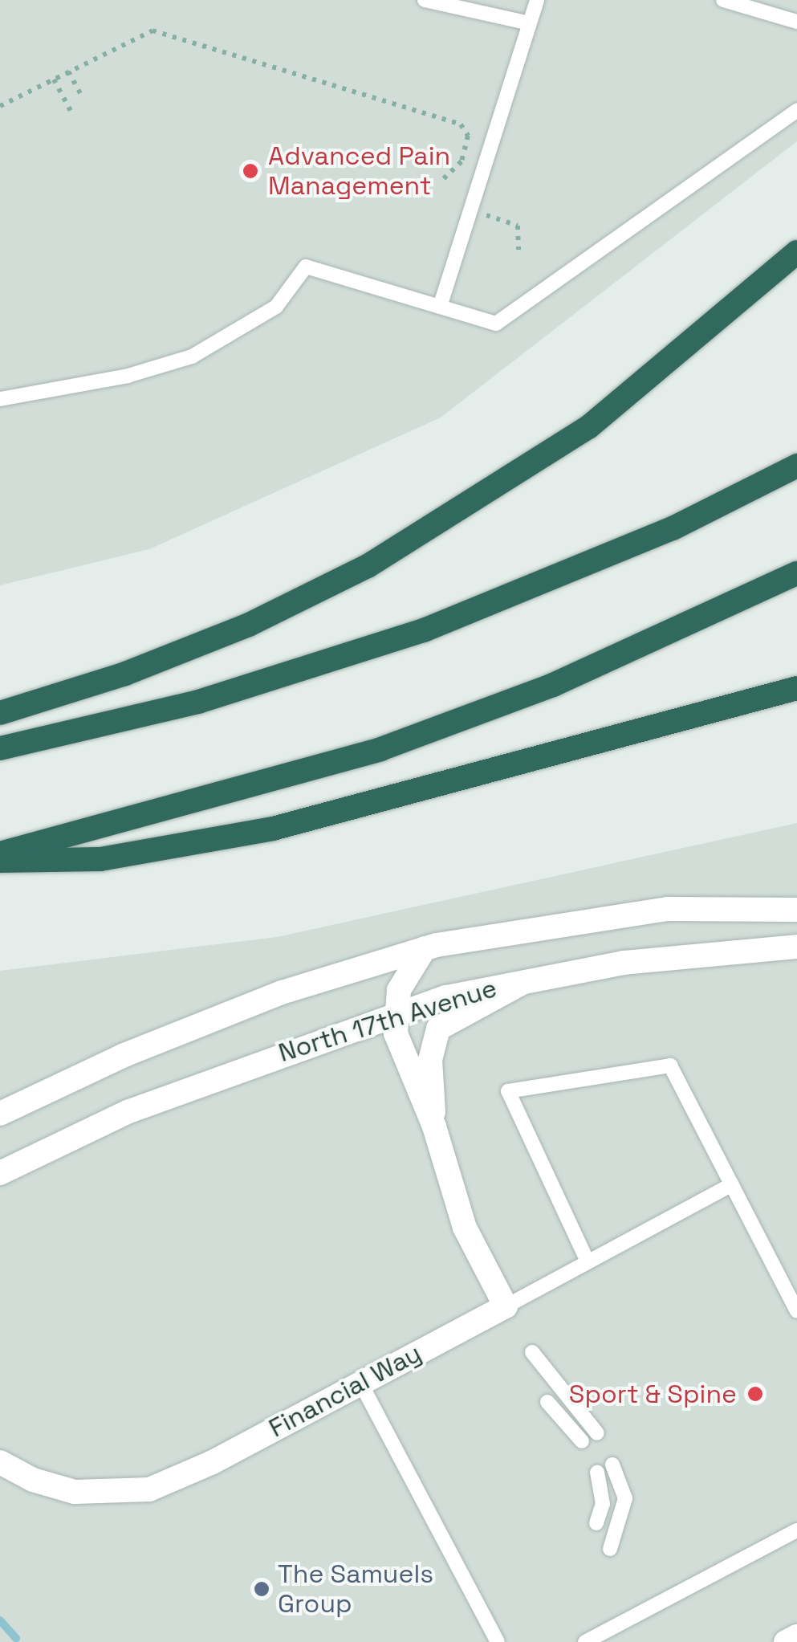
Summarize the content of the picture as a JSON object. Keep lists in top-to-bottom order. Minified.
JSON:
{"streets":{"main road":["North 17th Avenue","Financial Way"]},"places":["Advanced Pain Management","Sport & Spine","The Samuels Group"]}
